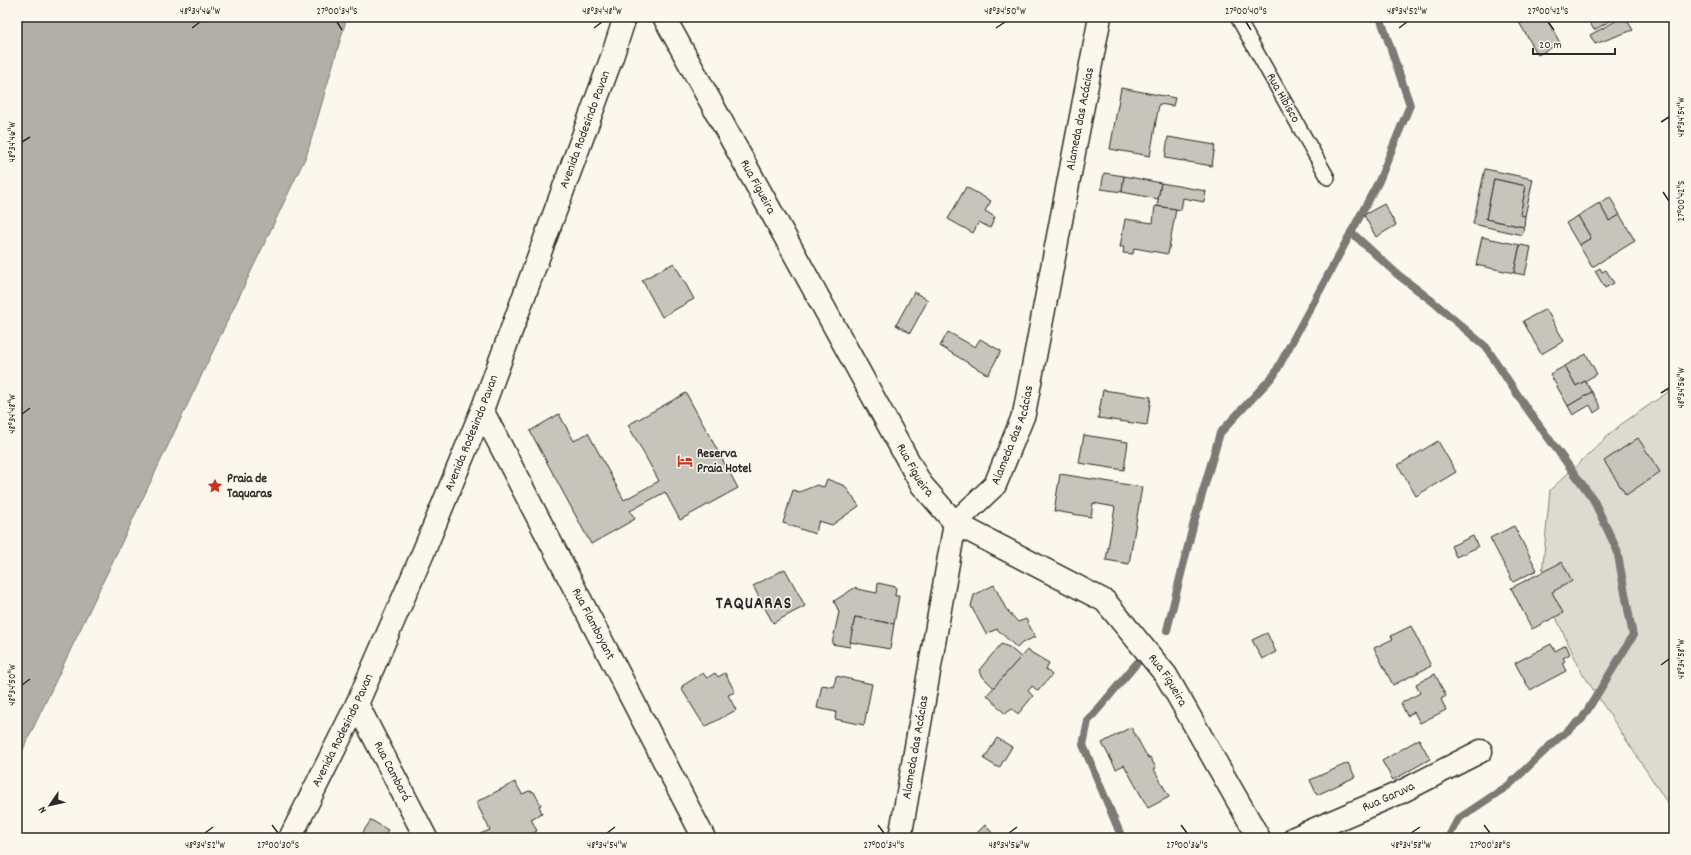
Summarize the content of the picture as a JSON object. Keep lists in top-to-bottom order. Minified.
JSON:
{"streets":{"street":["Alameda das Acácias","Avenida Rodesindo Pavan","Rua Figueira","Rua Flamboyant","Rua Cambará","Rua Garuva"],"lane":["Rua Hibisco"]},"crossings":[["Alameda das Acácias","Rua Figueira"],["Avenida Rodesindo Pavan","Rua Flamboyant"],["Avenida Rodesindo Pavan","Rua Cambará"]],"districts":["TAQUARAS"],"places":{"hotel":["Reserva Praia Hotel"],"place":["Praia de Taquaras"]},"scale_bar":"20 m","north":"bottom left","coordinates":["48°34'46\"W","27°00'34\"S","48°34'48\"W","48°34'50\"W","27°00'40\"S","48°34'52\"W","27°00'42\"S","48°34'54\"W","48°34'56\"W","48°34'58\"W","27°00'30\"S","27°00'36\"S","27°00'38\"S"]}
